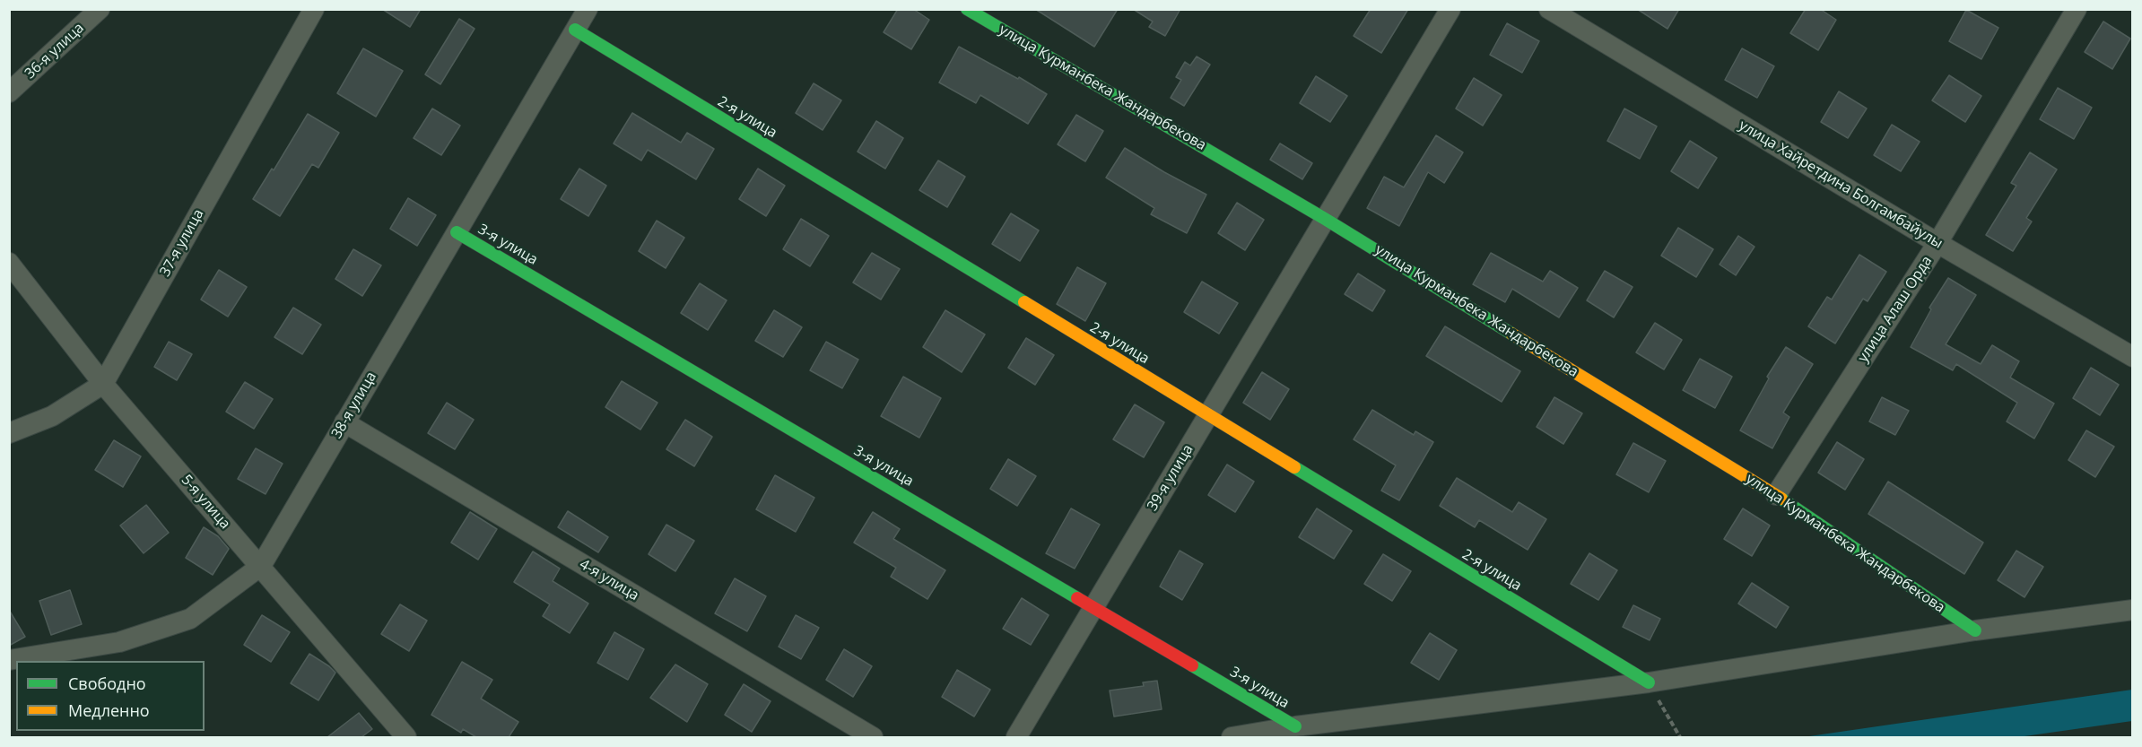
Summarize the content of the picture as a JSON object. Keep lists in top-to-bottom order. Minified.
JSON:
{"streets":{"street":["36-я улица","улица Курманбека Жандарбекова","2-я улица","улица Хайретдина Болгамбайулы","37-я улица","3-я улица","улица Алаш Орда","38-я улица","39-я улица","5-я улица","4-я улица"]},"crossings":[["улица Курманбека Жандарбекова","2-я улица"],["улица Курманбека Жандарбекова","3-я улица"],["улица Курманбека Жандарбекова","улица Алаш Орда"],["улица Курманбека Жандарбекова","39-я улица"],["2-я улица","38-я улица"],["2-я улица","39-я улица"],["улица Хайретдина Болгамбайулы","улица Алаш Орда"],["37-я улица","5-я улица"],["3-я улица","38-я улица"],["3-я улица","39-я улица"],["38-я улица","5-я улица"],["38-я улица","4-я улица"]],"legend":["Свободно","Медленно"]}
